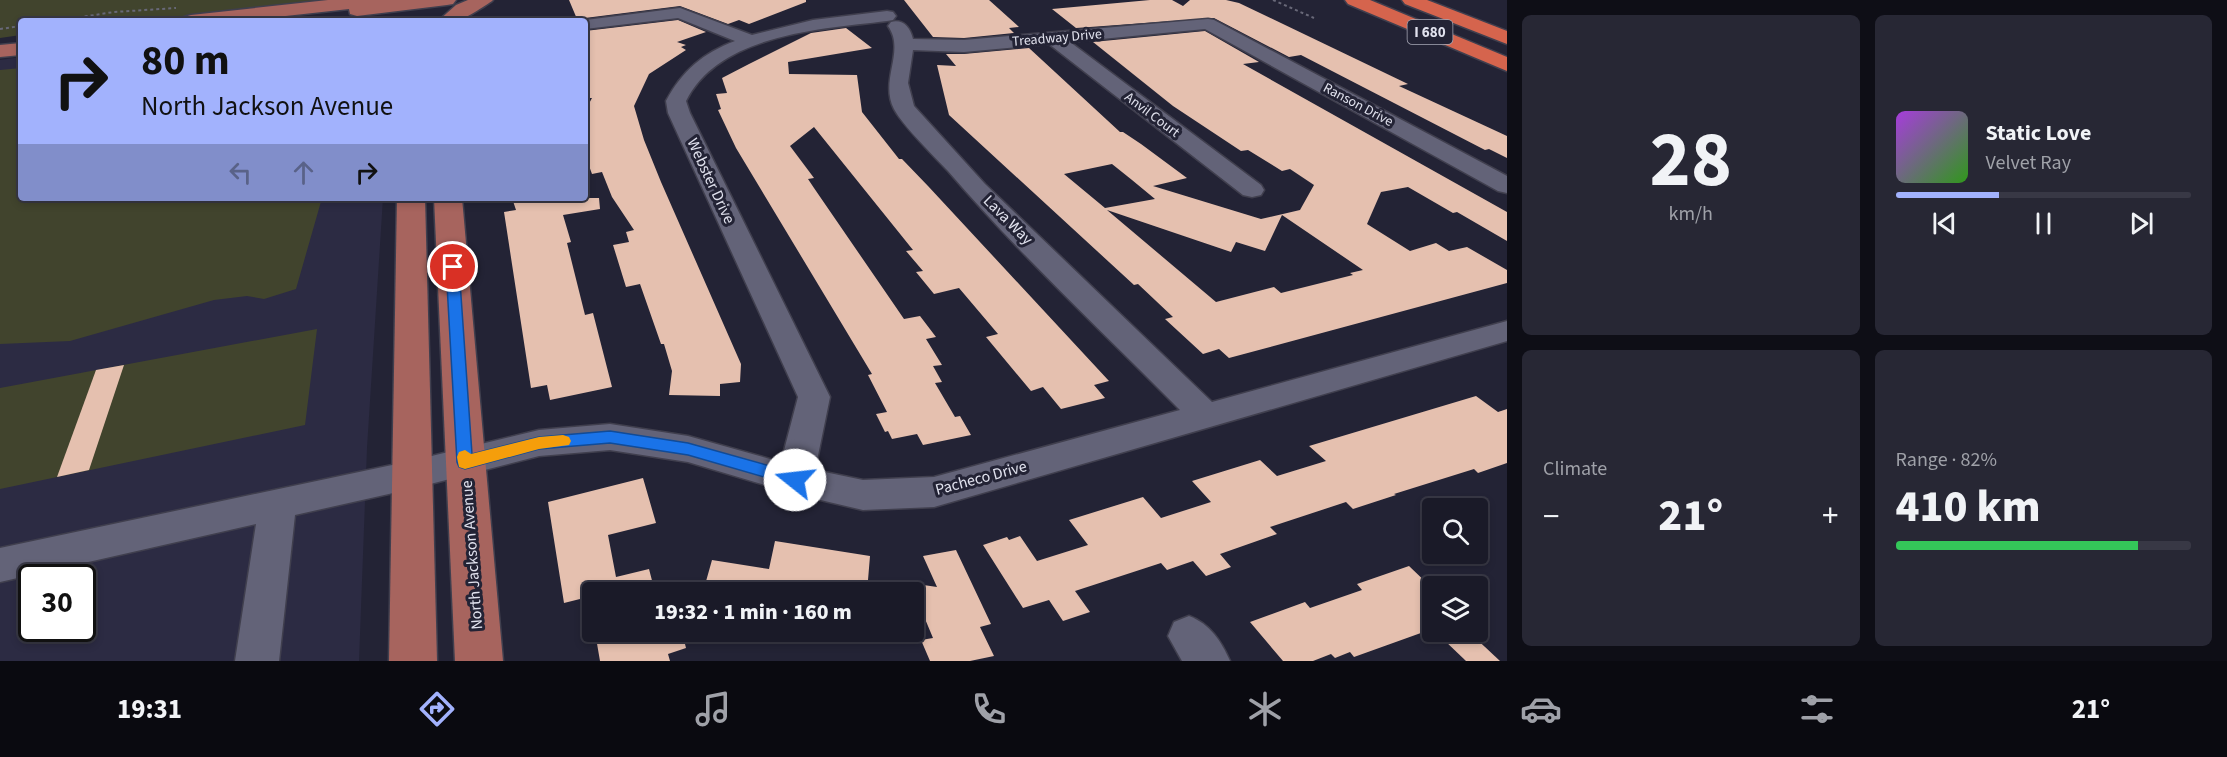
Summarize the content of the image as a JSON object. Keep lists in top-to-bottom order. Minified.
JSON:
{"streets":{"highway":["I 680"],"main road":["North Jackson Avenue"],"street":["Treadway Drive","Ranson Drive","Anvil Court","Webster Drive","Lava Way","Pacheco Drive"]},"crossings":[["Treadway Drive","Ranson Drive"],["Treadway Drive","Anvil Court"],["Treadway Drive","Lava Way"],["Webster Drive","Pacheco Drive"],["Lava Way","Pacheco Drive"],["Pacheco Drive","North Jackson Avenue"]],"page":{"tile":[["28","km/h"],"Climate",["Range · 82%","410 km"]],"turn":["80 m","North Jackson Avenue"],"song":["Static Love","Velvet Ray"],"heat":["−","21°","+"],"limit":"30","trip":"19:32 · 1 min · 160 m","tabs":["19:31","21°"]}}
